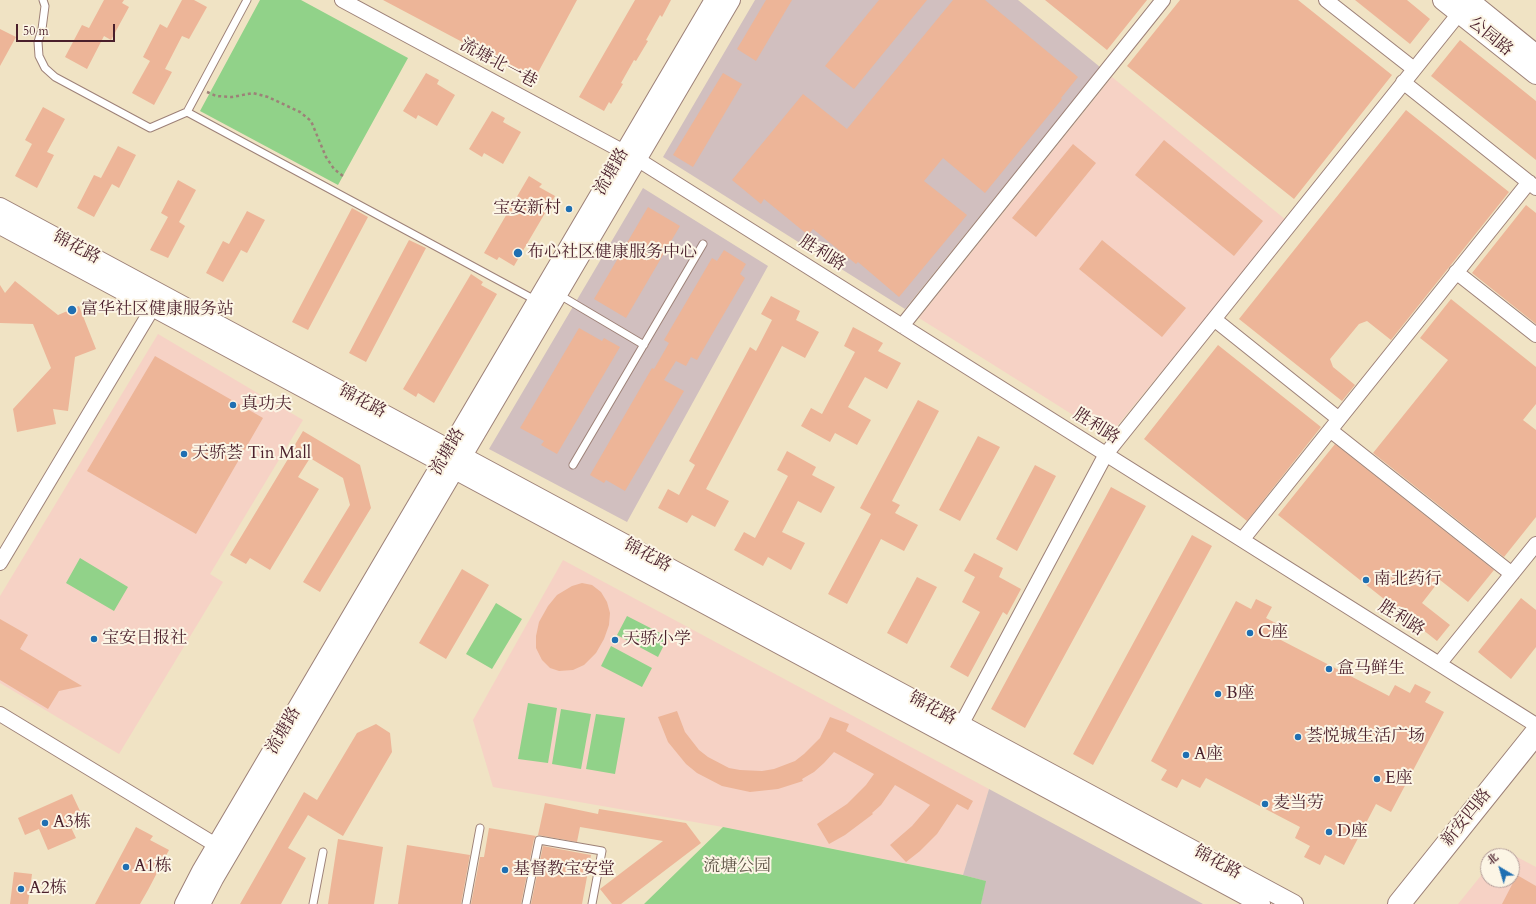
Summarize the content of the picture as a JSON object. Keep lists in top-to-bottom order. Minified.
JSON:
{"streets":{"main road":["公园路","新安四路"],"street":["流塘北一巷","流塘路","锦花路","胜利路"]},"crossings":[["流塘北一巷","流塘路"],["流塘北一巷","胜利路"],["流塘路","锦花路"],["流塘路","胜利路"]],"parks":["流塘公园"],"places":["宝安新村","布心社区健康服务中心","富华社区健康服务站","真功夫","天骄荟 Tin Mall","南北药行","C座","宝安日报社","天骄小学","盒马鲜生","B座","荟悦城生活广场","A座","E座","麦当劳","A3栋","D座","A1栋","基督教宝安堂","A2栋"],"scale_bar":"50 m","north":"top left"}
